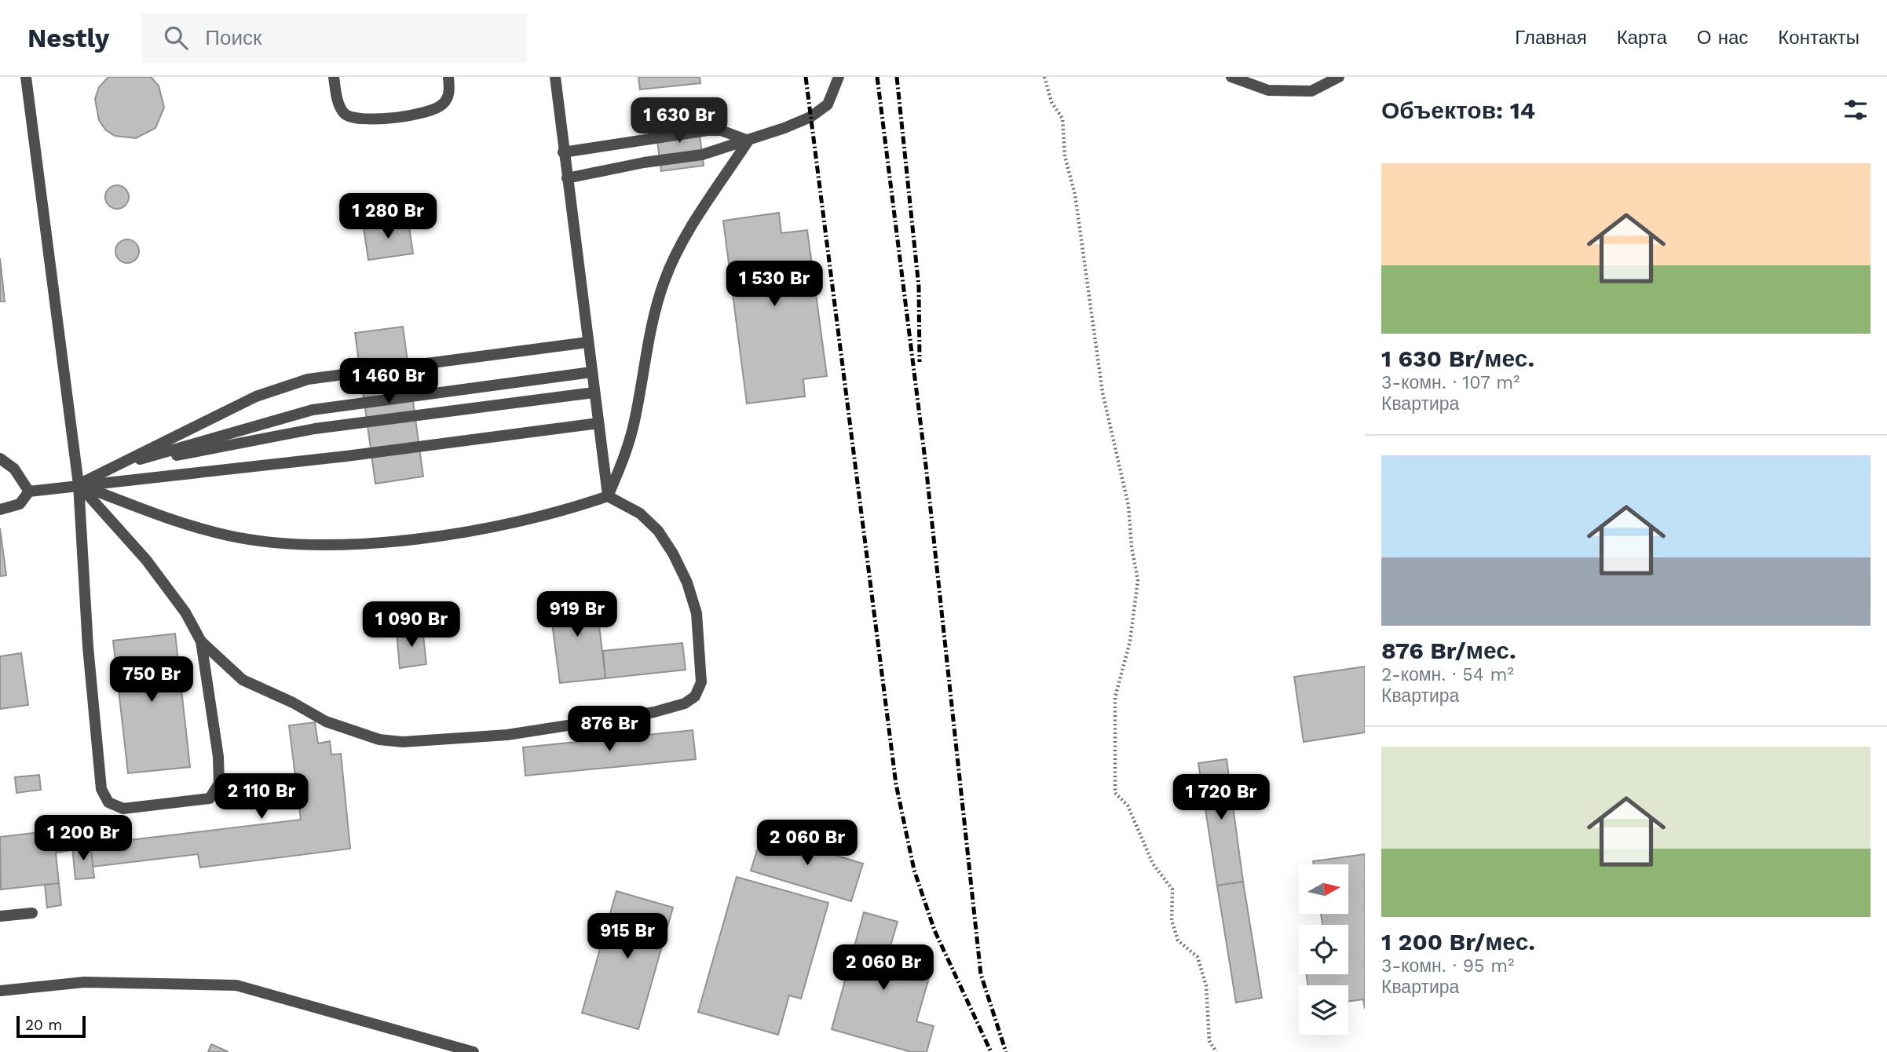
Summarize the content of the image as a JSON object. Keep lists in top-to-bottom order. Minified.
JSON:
{"scale_bar":"20 m","north":"right","page":{"header":"Nestly","search":"Поиск","nav":["Главная","Карта","О нас","Контакты"],"heading":"Объектов: 14","price":["1 630 Br","1 280 Br","1 530 Br","1 460 Br","919 Br","1 090 Br","750 Br","876 Br","2 110 Br","1 720 Br","1 200 Br","2 060 Br","915 Br","2 060 Br"],"list":[{"name":"1 630 Br/мес.","note":"3-комн. · 107 m² · Квартира"},{"name":"876 Br/мес.","note":"2-комн. · 54 m² · Квартира"},{"name":"1 200 Br/мес.","note":"3-комн. · 95 m² · Квартира"}],"scale":"20 m"}}
